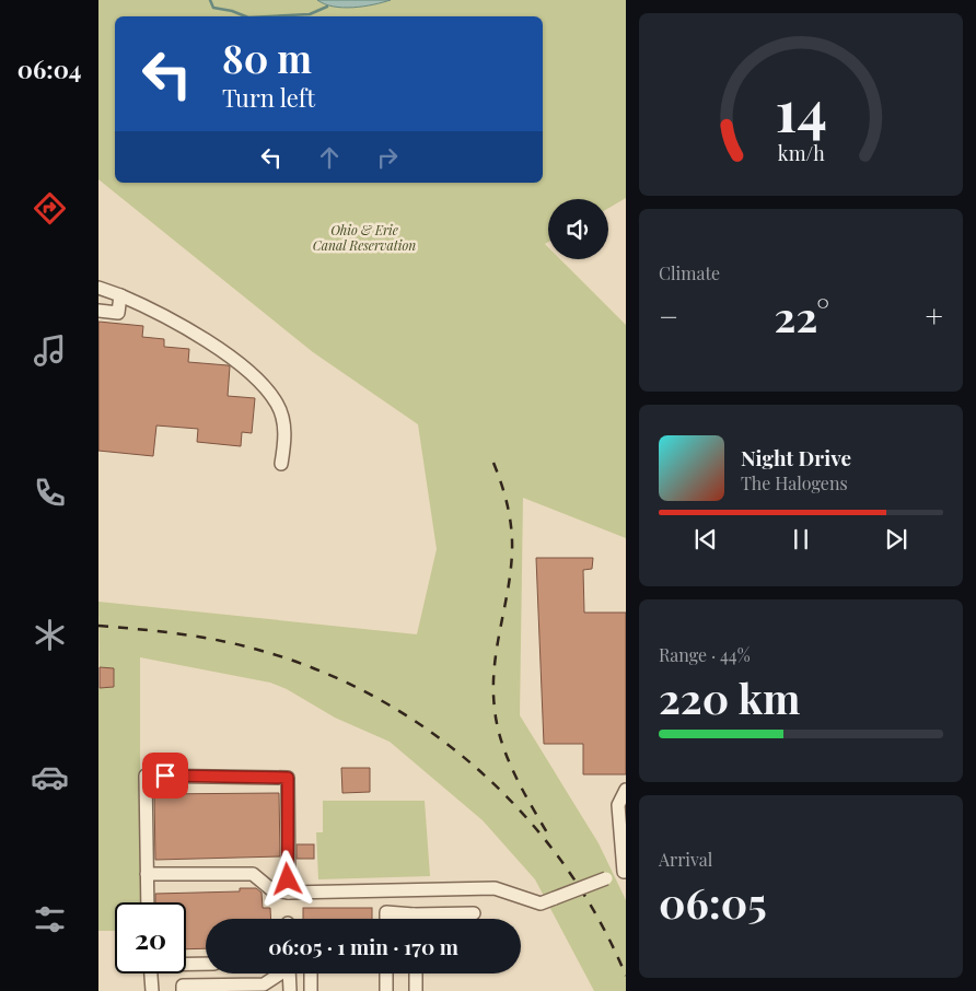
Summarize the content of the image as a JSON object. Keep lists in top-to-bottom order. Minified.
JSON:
{"parks":["Ohio & Erie Canal Reservation"],"page":{"tabs":"06:04","turn":["80 m","Turn left"],"tile":["Climate",["Range · 44%","220 km"],["Arrival","06:05"]],"heat":["−","22°","+"],"song":["Night Drive","The Halogens"],"limit":"20","trip":"06:05 · 1 min · 170 m","gauge":["14","km/h"]}}
